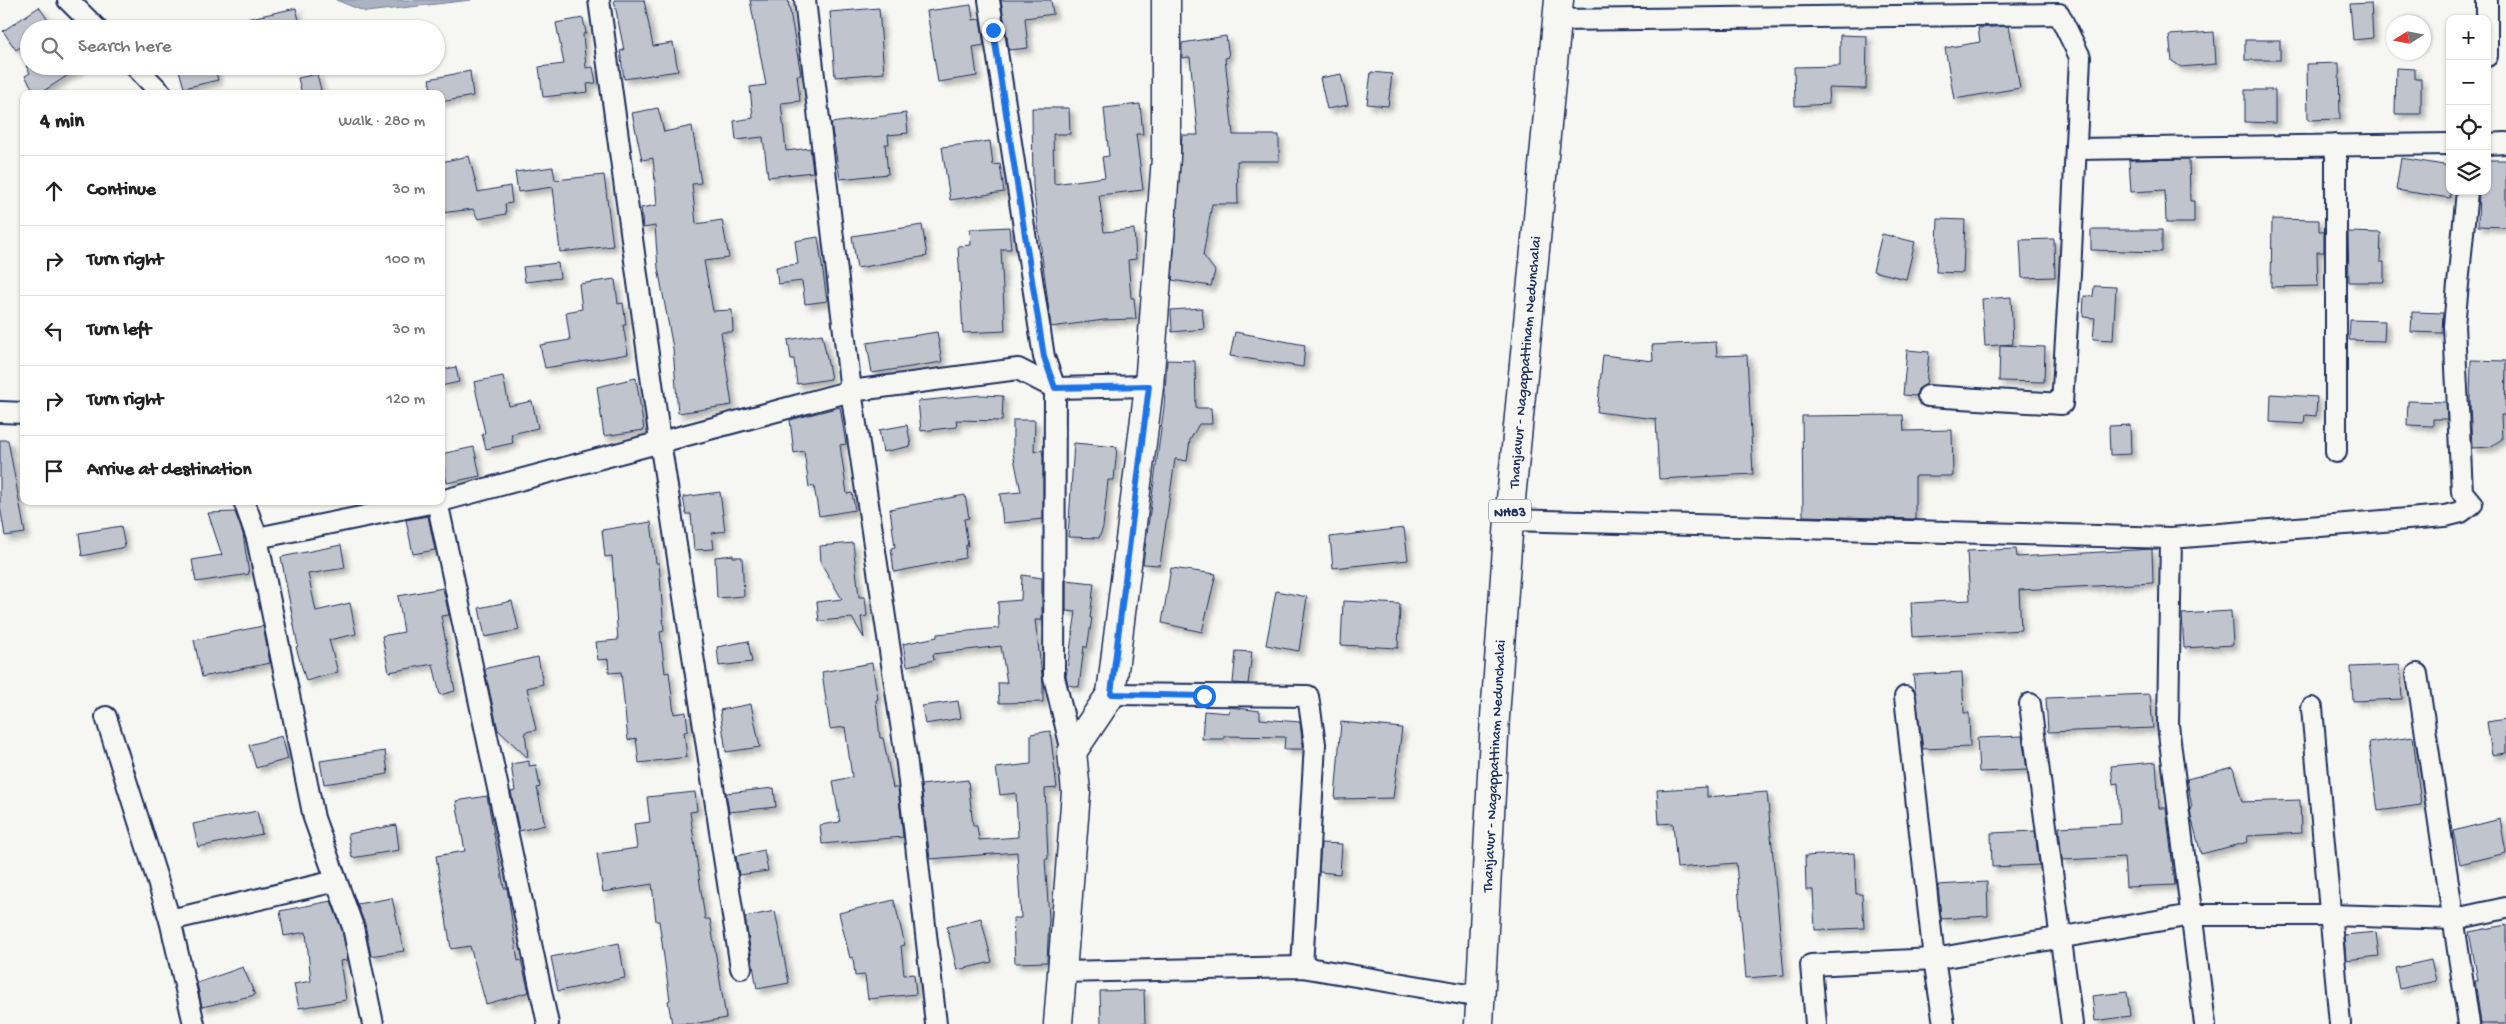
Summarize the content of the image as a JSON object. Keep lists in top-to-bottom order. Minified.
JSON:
{"streets":{"main road":["Thanjavur - Nagappattinam Nedunchalai","NH83"]},"north":"left","page":{"map_buttons":["+","−"],"search":"Search here","heading":["4 min","Walk · 280 m"],"list":[["Continue","30 m"],["Turn right","100 m"],["Turn left","30 m"],["Turn right","120 m"],"Arrive at destination"]}}
